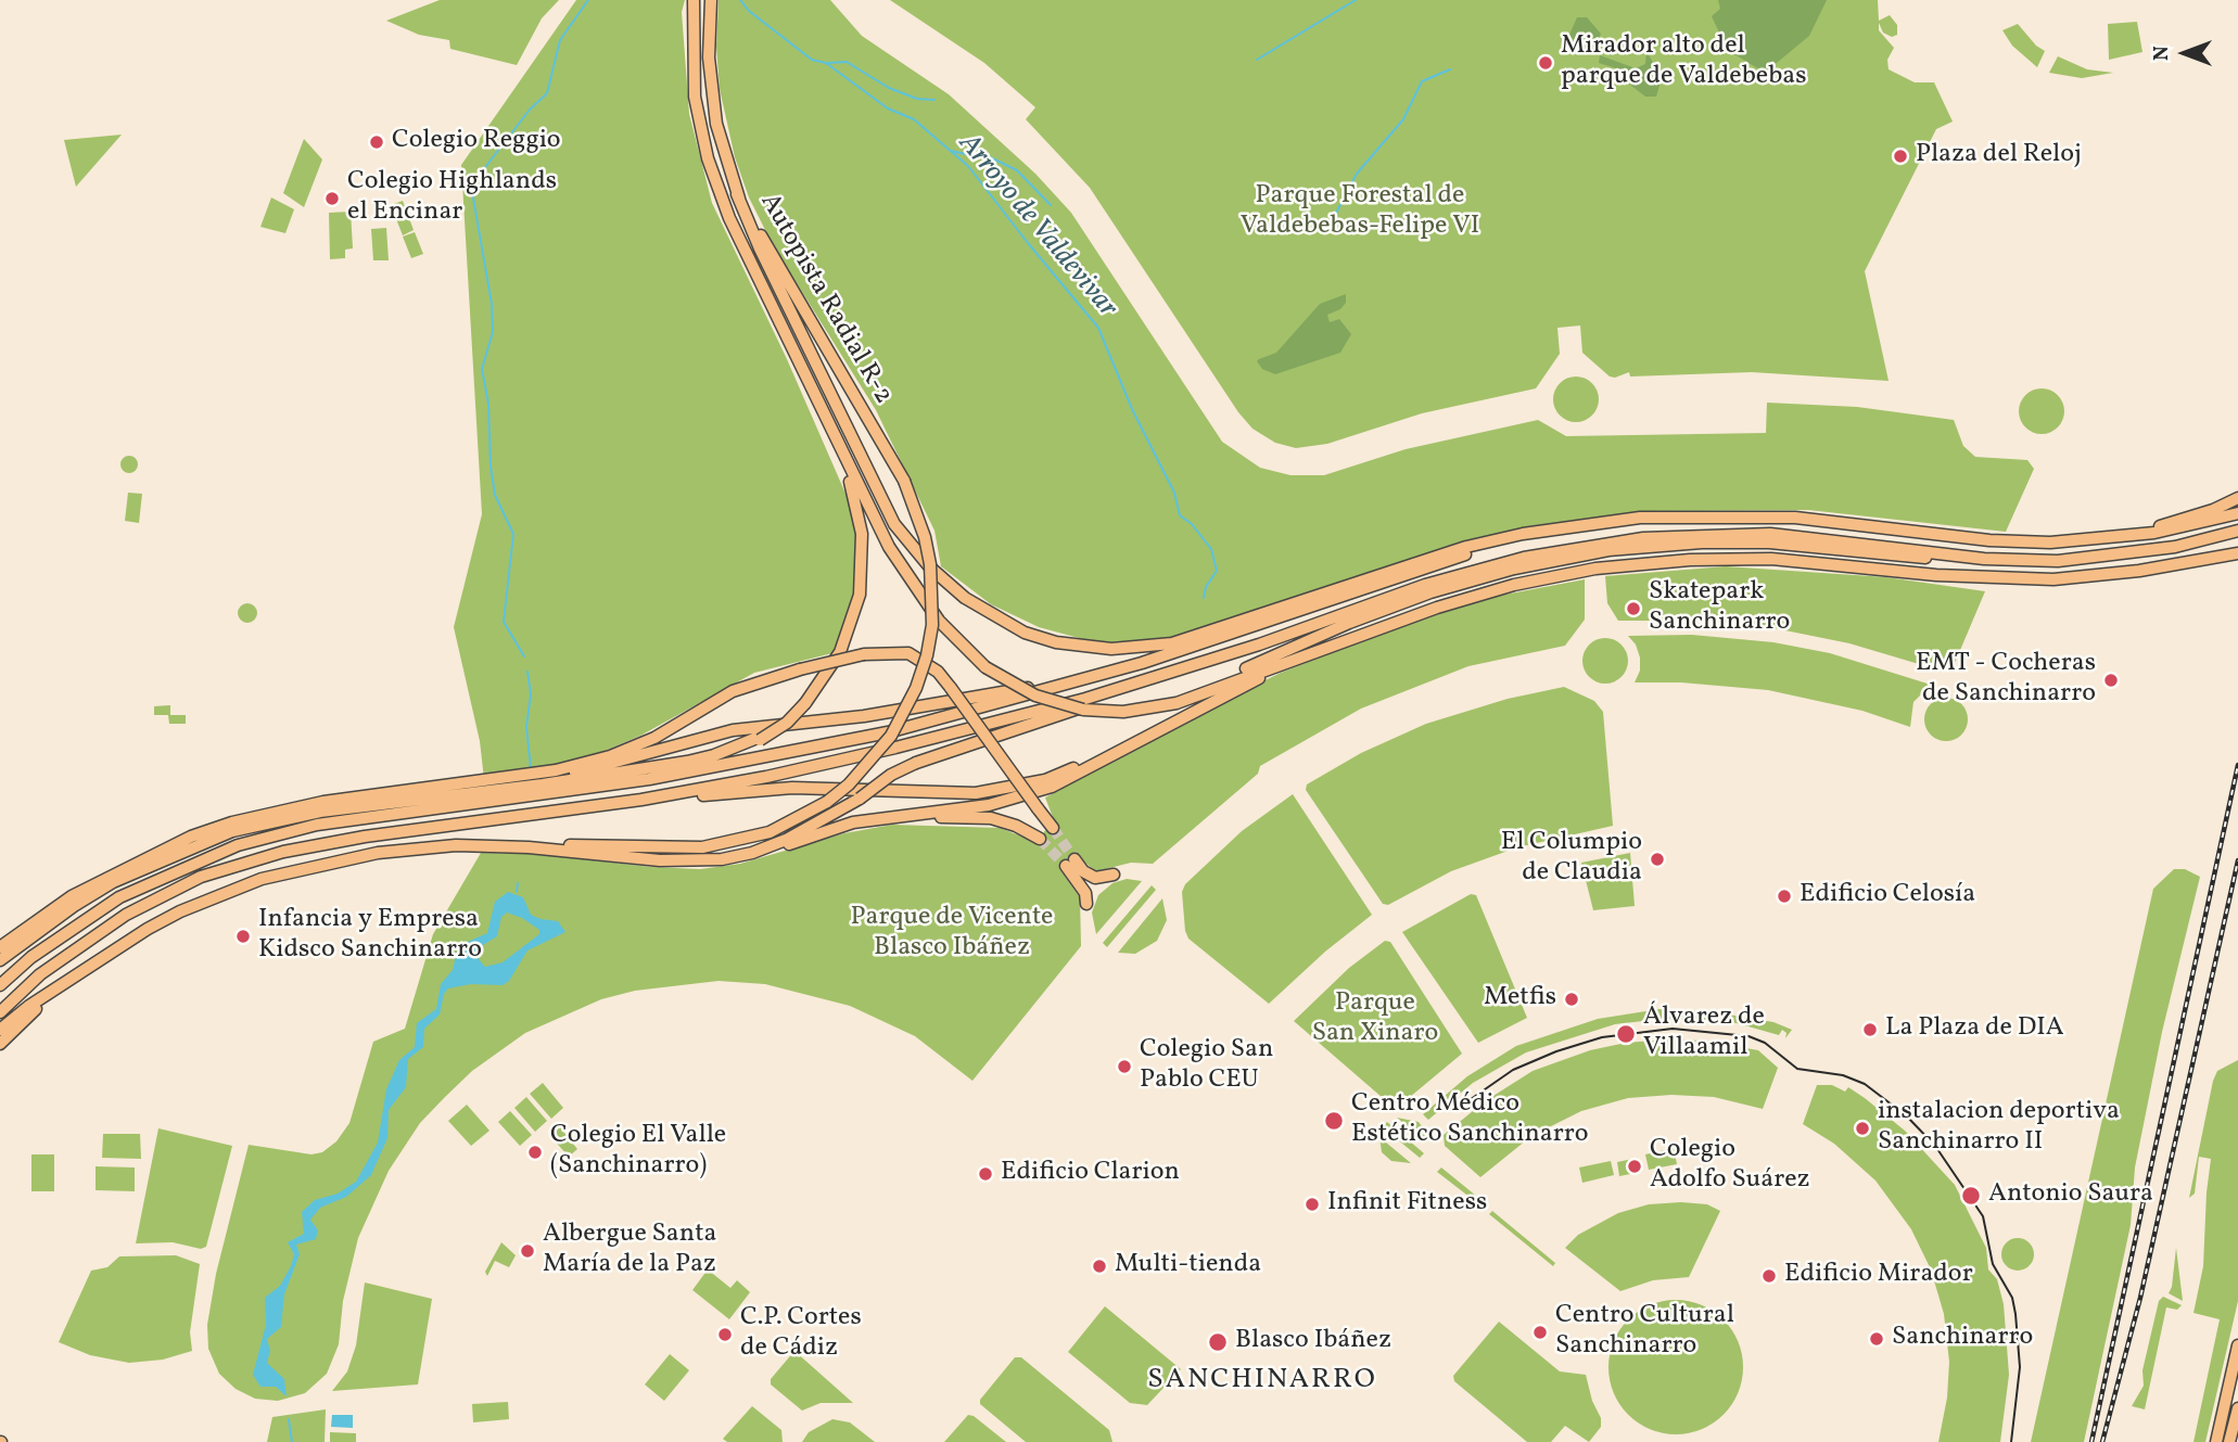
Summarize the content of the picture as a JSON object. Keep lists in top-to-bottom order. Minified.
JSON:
{"streets":{"highway":["Autopista Radial R-2"]},"districts":["SANCHINARRO"],"water":["Arroyo de Valdevivar"],"parks":["Parque Forestal de Valdebebas-Felipe VI","Parque de Vicente Blasco Ibáñez","Parque San Xinaro"],"places":["Mirador alto del parque de Valdebebas","Colegio Reggio","Plaza del Reloj","Colegio Highlands el Encinar","Skatepark Sanchinarro","EMT - Cocheras de Sanchinarro","El Columpio de Claudia","Edificio Celosía","Infancia y Empresa Kidsco Sanchinarro","Metfis","La Plaza de DIA","Álvarez de Villaamil","Colegio San Pablo CEU","Centro Médico Estético Sanchinarro","instalacion deportiva Sanchinarro II","Colegio El Valle (Sanchinarro)","Colegio Adolfo Suárez","Edificio Clarion","Antonio Saura","Infinit Fitness","Albergue Santa María de la Paz","Multi-tienda","Edificio Mirador","Centro Cultural Sanchinarro","C.P. Cortes de Cádiz","Sanchinarro","Blasco Ibáñez"],"north":"left"}
